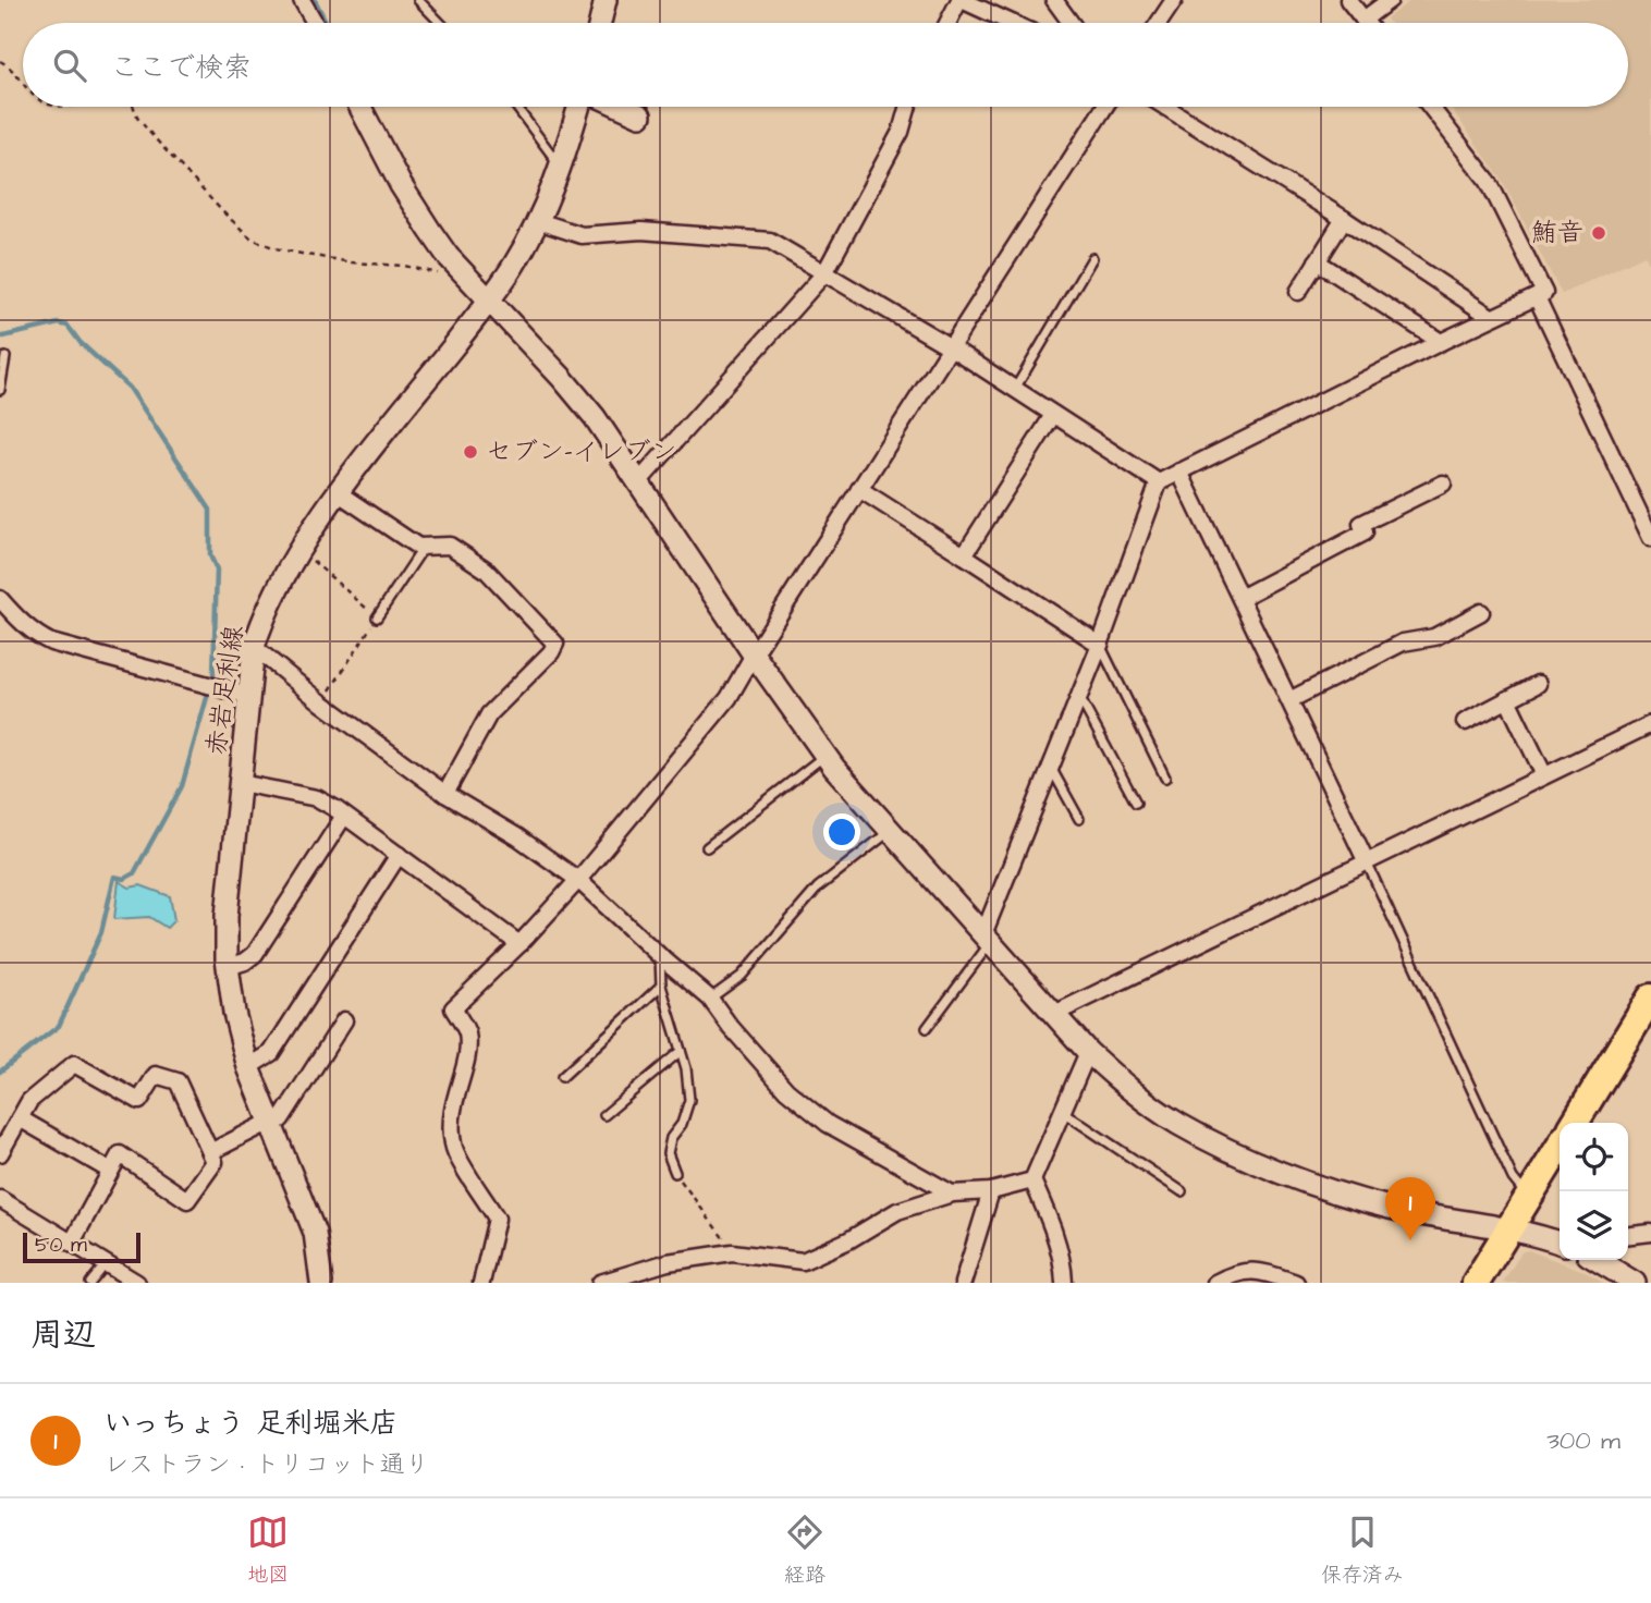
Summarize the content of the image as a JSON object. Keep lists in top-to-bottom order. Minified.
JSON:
{"streets":{"street":["赤岩足利線"]},"places":["鮪音","セブン-イレブン"],"scale_bar":"50 m","page":{"search":"ここで検索","pins":"1","scale":"50 m","heading":"周辺","list":[{"mark":"1","name":"いっちょう 足利堀米店","note":"レストラン · トリコット通り","value":"300 m"}],"nav":["地図","経路","保存済み"]}}
